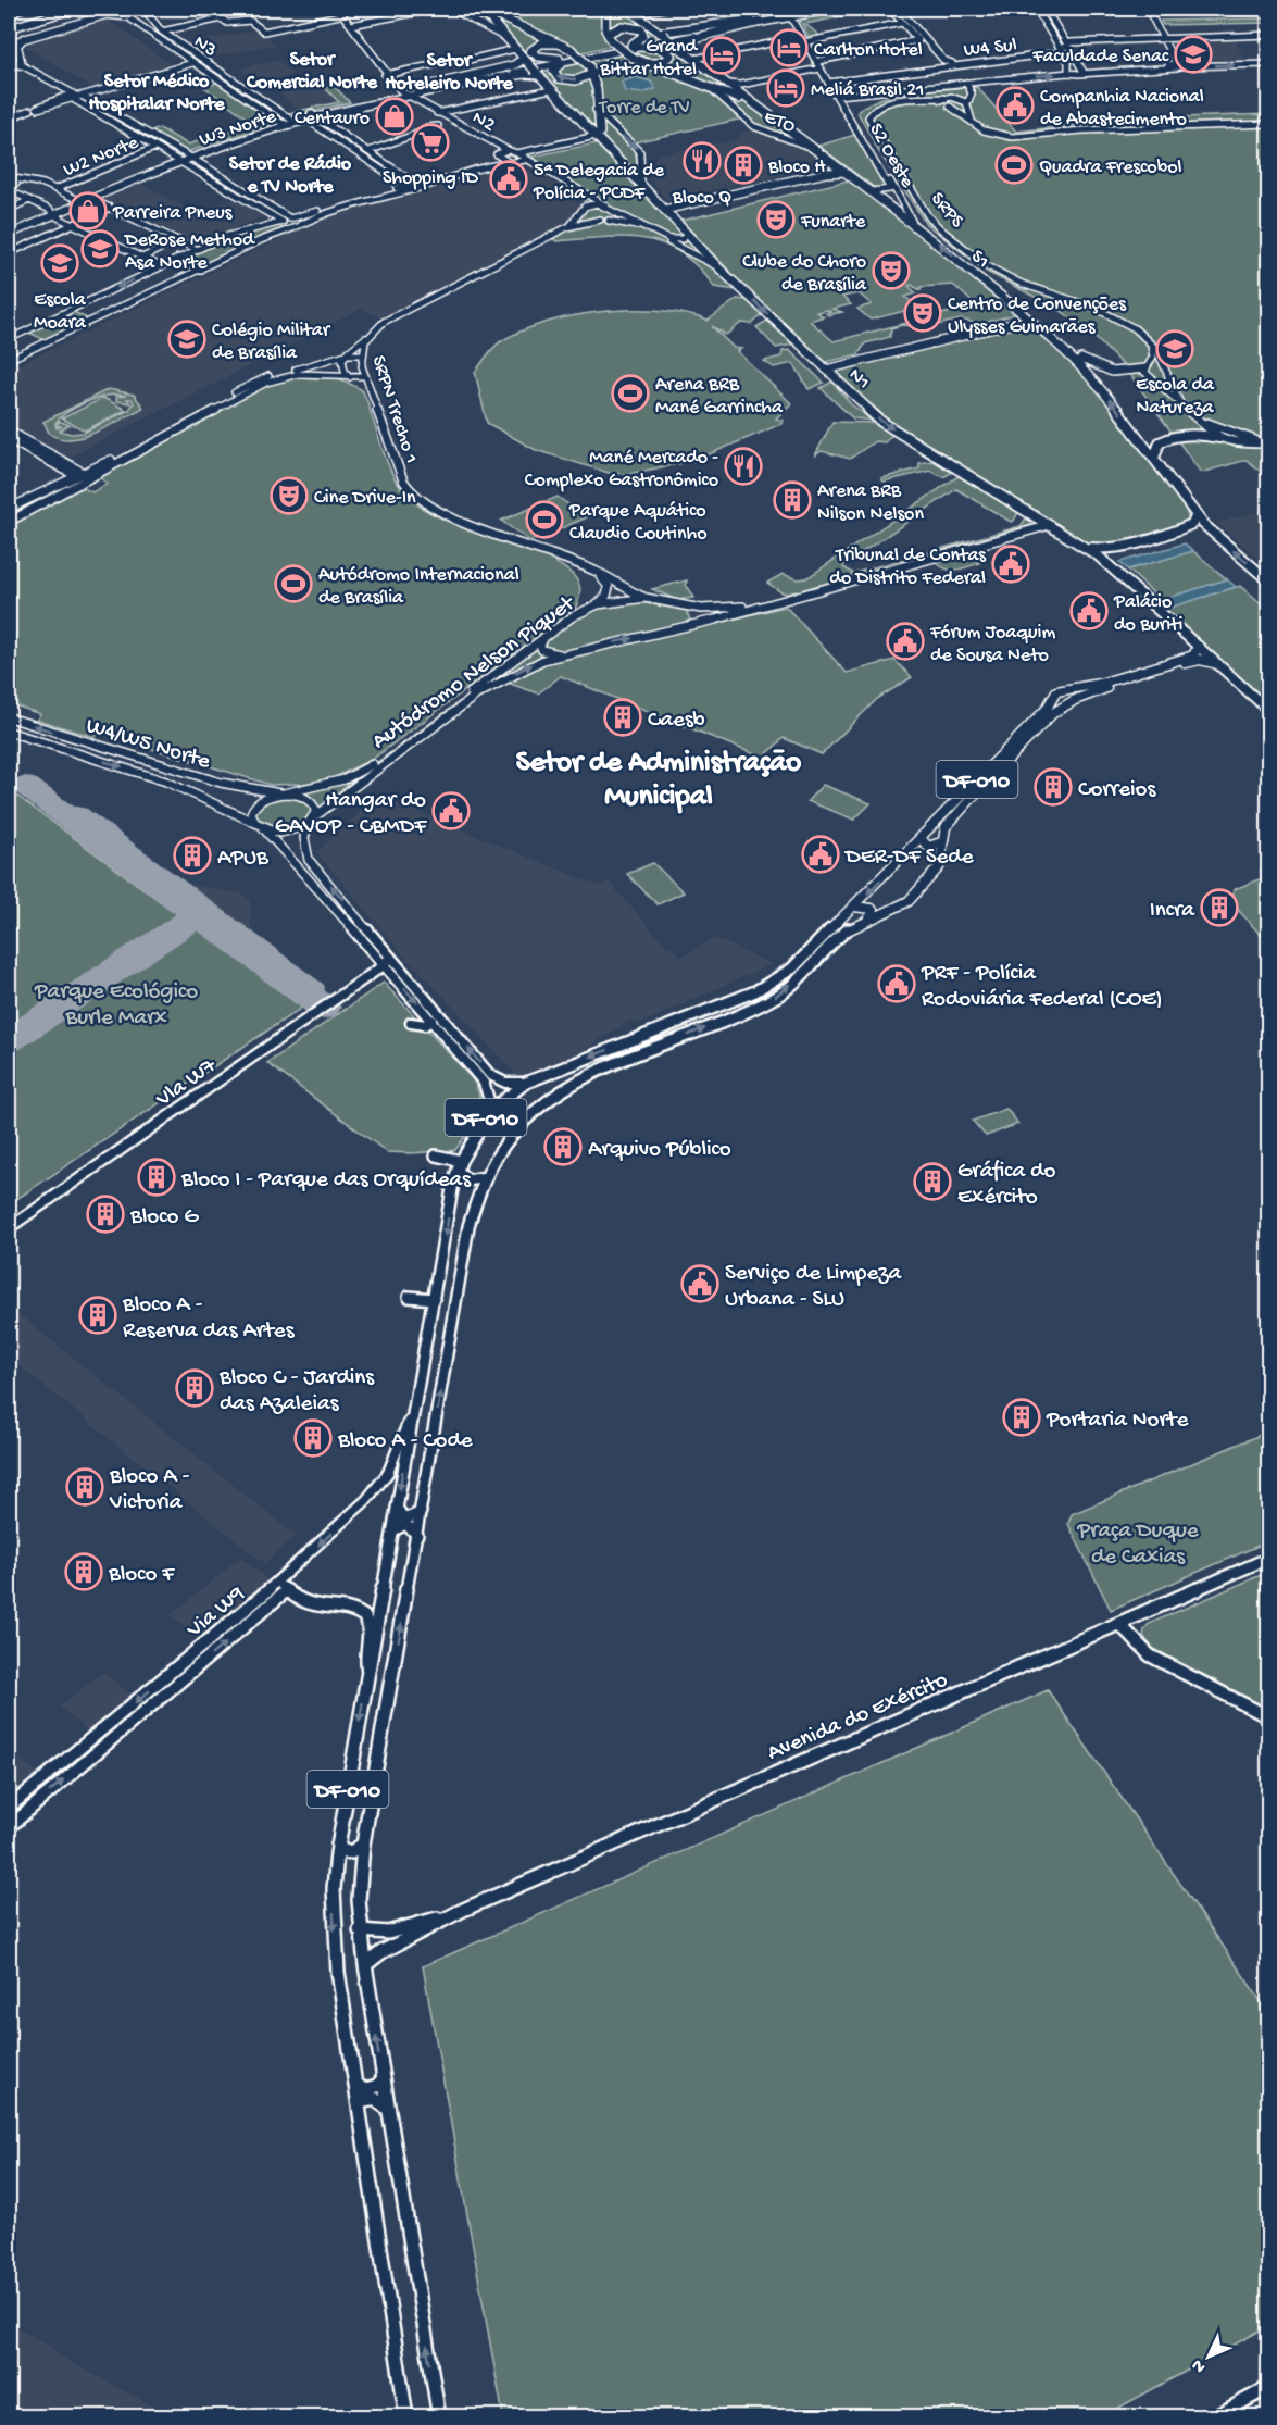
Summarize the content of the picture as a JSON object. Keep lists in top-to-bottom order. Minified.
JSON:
{"streets":{"highway":["S1","N1"],"main road":["N3","W4 Sul","N2","ETO","W3 Norte","W2 Norte","S2 Oeste","SRPS","SRPN Trecho 1","Autódromo Nelson Piquet","W4/W5 Norte","DF-010","Vla W7","Via W9","Avenida do Exército"]},"crossings":[["N3","W3 Norte"],["W4 Sul","S2 Oeste"],["N2","W3 Norte"],["ETO","S1"],["S2 Oeste","S1"],["N1","Autódromo Nelson Piquet"],["N1","DF-010"],["SRPN Trecho 1","Autódromo Nelson Piquet"],["Autódromo Nelson Piquet","W4/W5 Norte"],["DF-010","Via W9"],["DF-010","Avenida do Exército"]],"one_way":["S1","N1"],"districts":["Setor Comercial Norte","Setor Hoteleiro Norte","Setor Médico Hospitalar Norte","Setor de Rádio e TV Norte","Setor de Administração Municipal"],"parks":["Torre de TV","Parque Ecológico Burle Marx","Praça Duque de Caxias"],"places":{"hotel":["Carlton Hotel","Grand Bittar Hotel","Meliá Brasil 21"],"school or university":["Faculdade Senac","DeRose Method Asa Norte","Escola Moara","Colégio Militar de Brasília","Escola da Natureza"],"public building":["Companhia Nacional de Abastecimento","5ª Delegacia de Polícia - PCDF","Tribunal de Contas do Distrito Federal","Palácio do Buriti","Fórum Joaquim de Sousa Neto","Hangar do GAVOP - CBMDF","DER-DF Sede","PRF - Polícia Rodoviária Federal (COE)","Serviço de Limpeza Urbana - SLU"],"shop":["Centauro","Parreira Pneus"],"supermarket":["Shopping ID"],"restaurant":["Bloco Q","Mané Mercado - Complexo Gastronômico"],"building":["Bloco H","Arena BRB Nilson Nelson","Caesb","Correios","APUB","Incra","Arquivo Público","Bloco I - Parque das Orquídeas","Gráfica do Exército","Bloco G","Bloco A - Reserva das Artes","Bloco C - Jardins das Azaleias","Portaria Norte","Bloco A - Code","Bloco A - Victoria","Bloco F"],"sports":["Quadra Frescobol","Arena BRB Mané Garrincha","Parque Aquático Claudio Coutinho","Autódromo Internacional de Brasília"],"theatre":["Funarte","Clube do Choro de Brasília","Centro de Convenções Ulysses Guimarães","Cine Drive-In"]},"north":"bottom left"}
